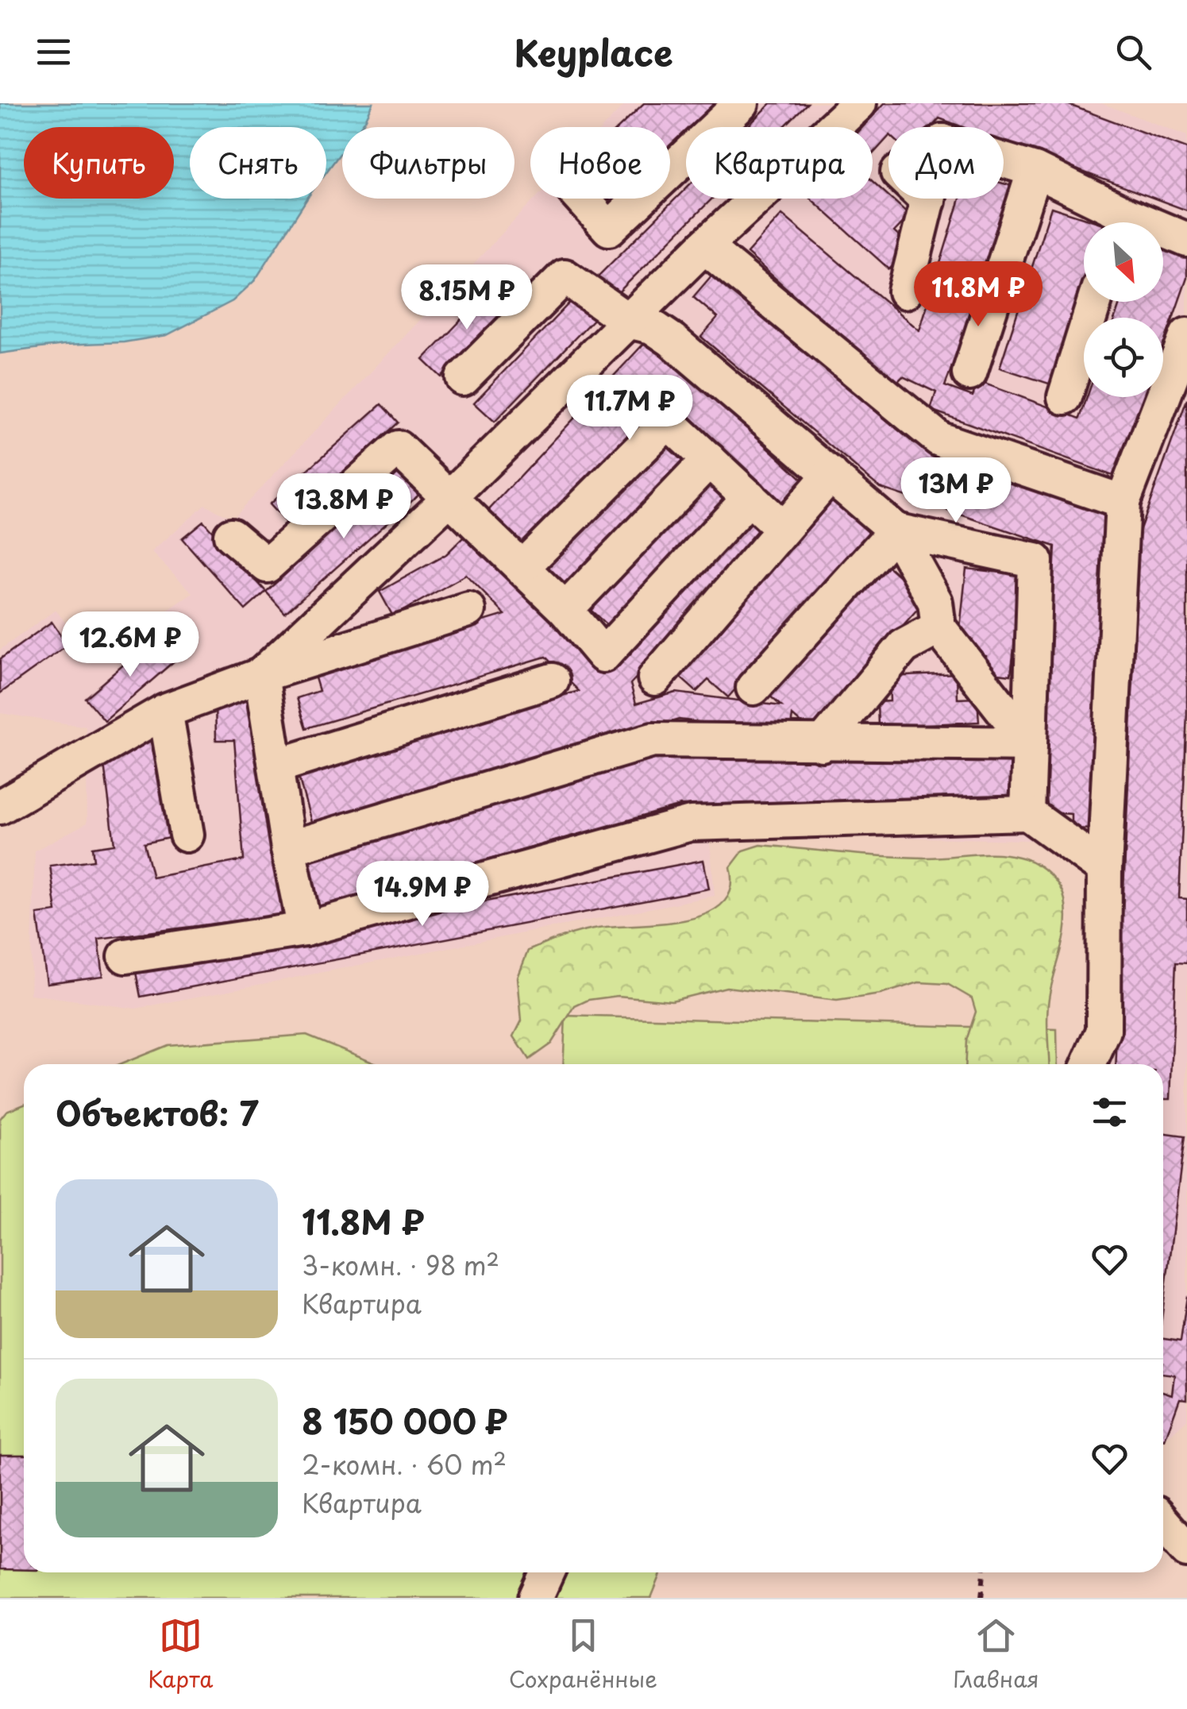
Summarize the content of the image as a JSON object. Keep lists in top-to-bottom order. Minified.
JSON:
{"north":"bottom right","page":{"header":"Keyplace","chip":["Купить","Снять","Фильтры","Новое","Квартира","Дом"],"price":["11.8M ₽","8.15M ₽","11.7M ₽","13M ₽","13.8M ₽","12.6M ₽","14.9M ₽"],"heading":"Объектов: 7","list":[{"name":"11.8M ₽","note":"3-комн. · 98 m² · Квартира"},{"name":"8 150 000 ₽","note":"2-комн. · 60 m² · Квартира"}],"tabs":["Карта","Сохранённые","Главная"]}}
